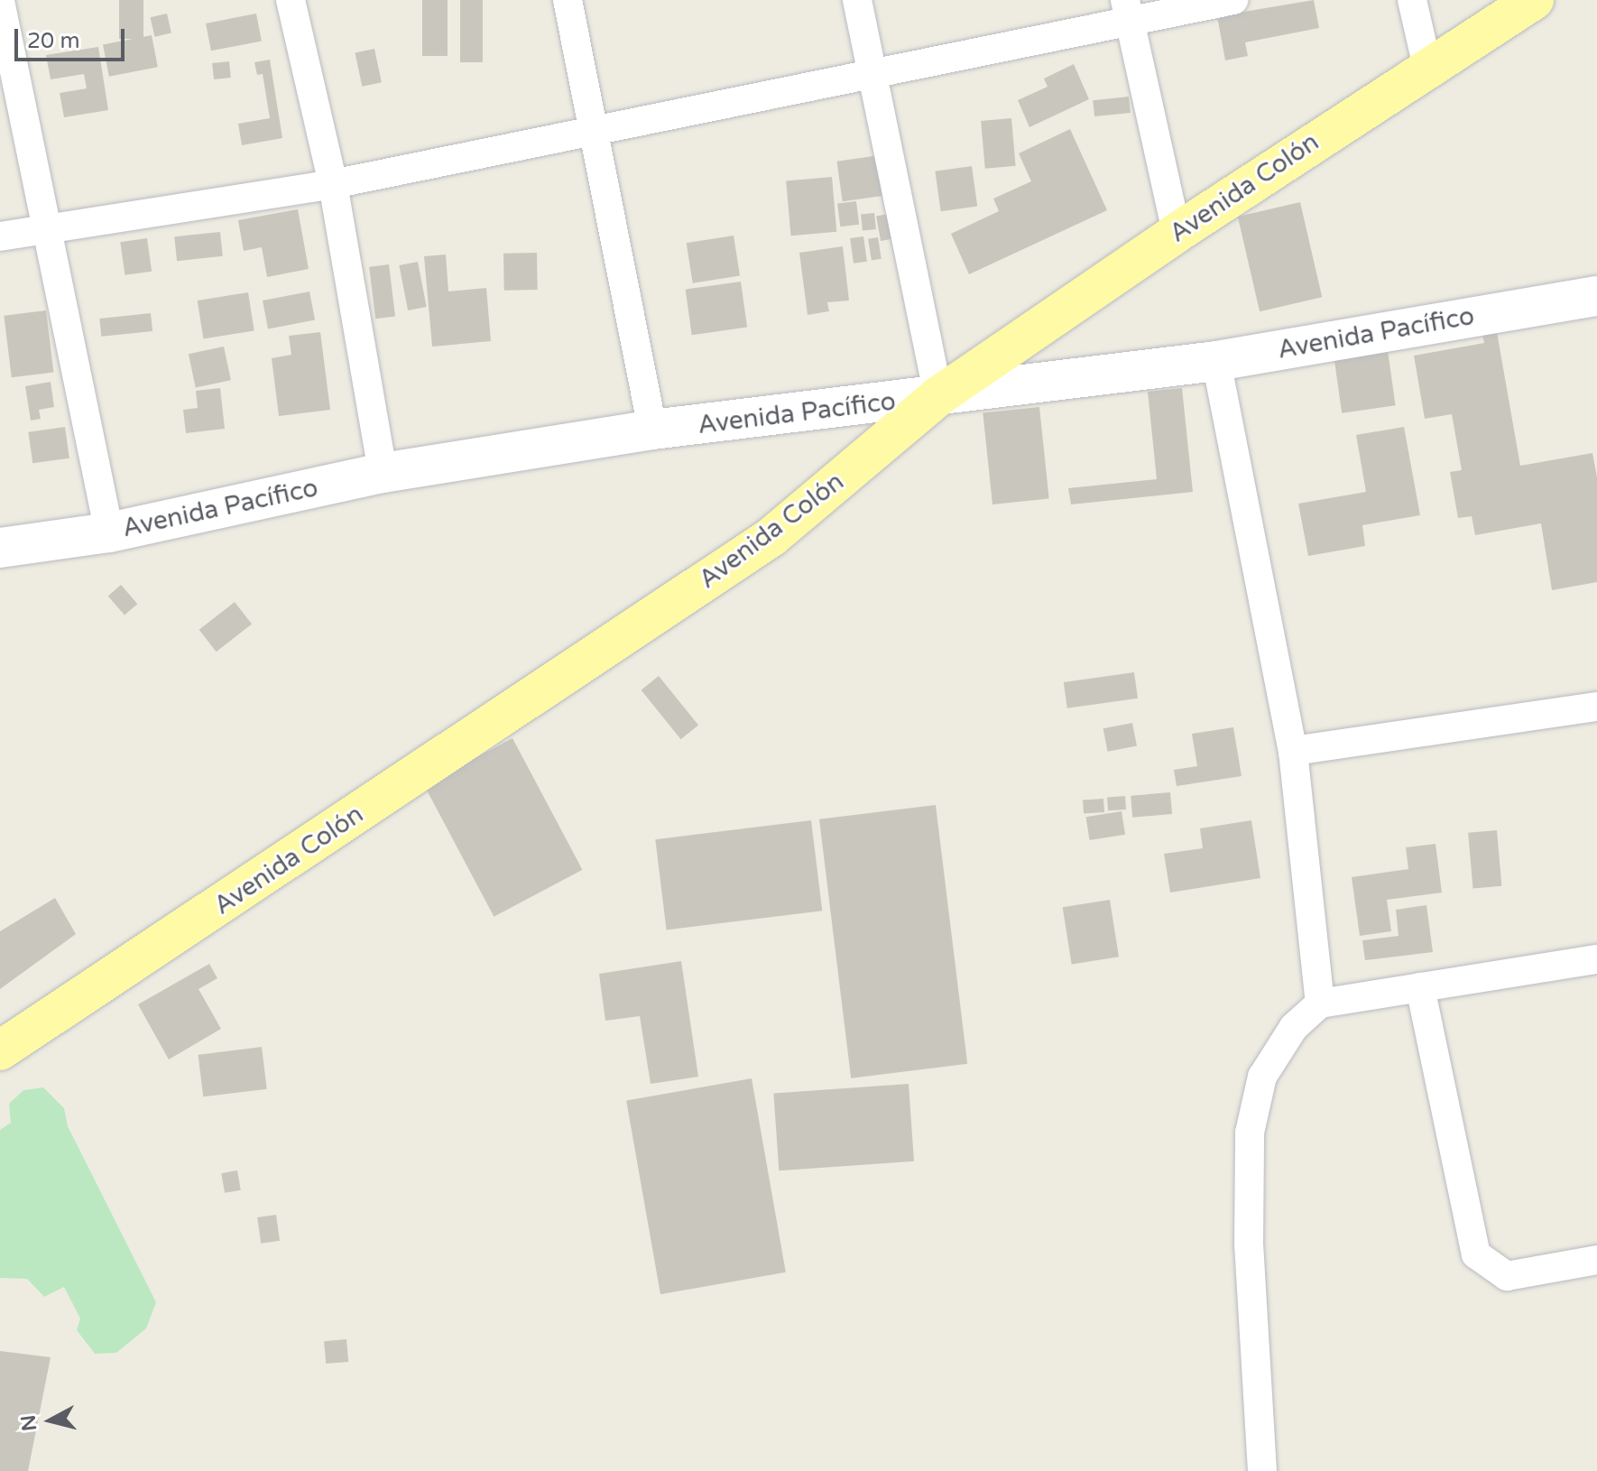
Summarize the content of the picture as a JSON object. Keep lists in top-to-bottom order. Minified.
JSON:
{"streets":{"main road":["Avenida Colón"],"street":["Avenida Pacífico"]},"crossings":[["Avenida Colón","Avenida Pacífico"]],"scale_bar":"20 m","north":"left"}
